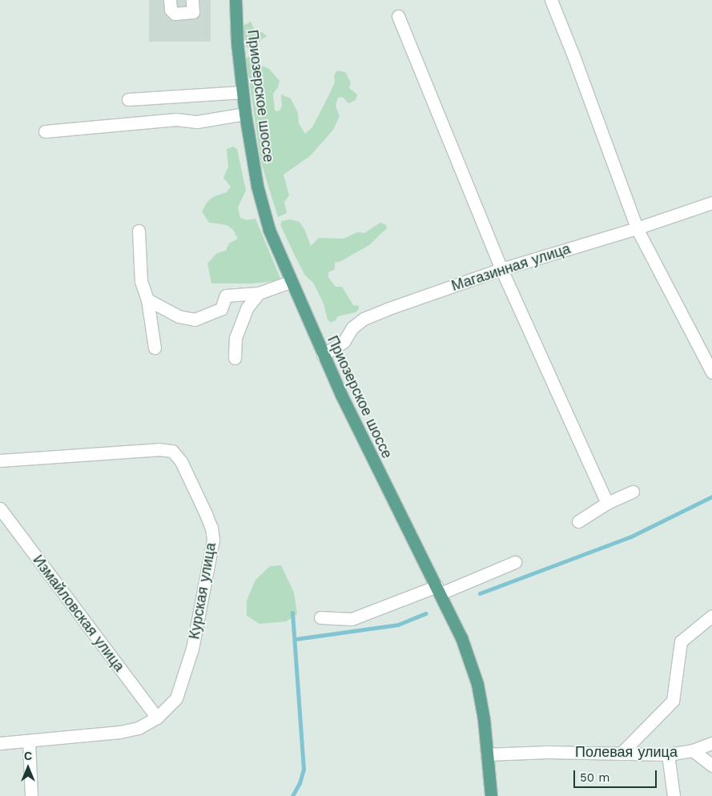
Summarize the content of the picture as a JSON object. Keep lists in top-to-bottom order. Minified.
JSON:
{"streets":{"main road":["Приозерское шоссе"],"street":["Магазинная улица","Курская улица","Измайловская улица","Полевая улица"]},"crossings":[["Приозерское шоссе","Магазинная улица"],["Приозерское шоссе","Полевая улица"],["Курская улица","Измайловская улица"]],"scale_bar":"50 m","north":"top"}
